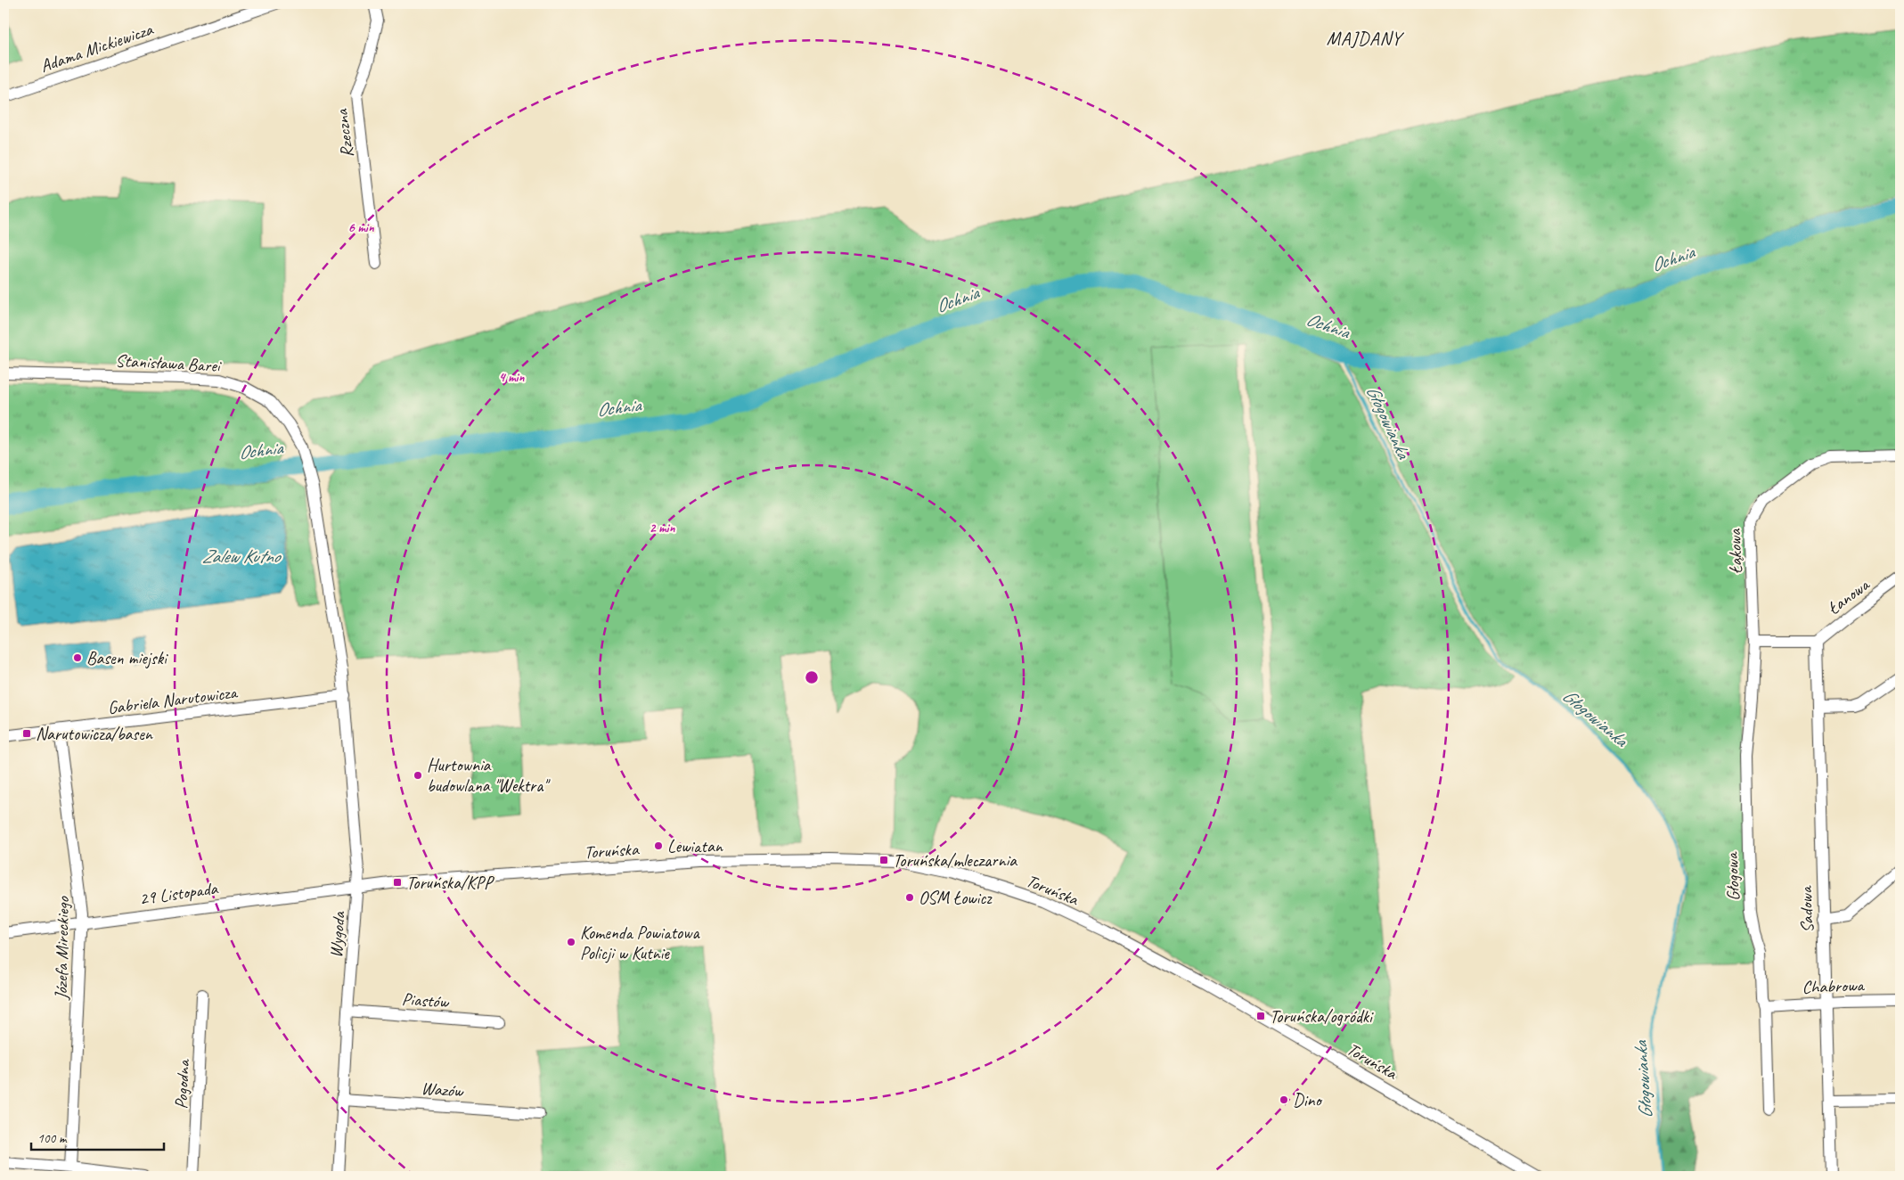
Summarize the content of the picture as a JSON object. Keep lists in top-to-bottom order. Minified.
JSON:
{"streets":{"street":["Adama Mickiewicza","Rzeczna","Stanisława Barei","Łąkowa","Łanowa","Gabriela Narutowicza","Toruńska","Głogowa","29 Listopada","Sadowa","Wygoda","Józefa Mireckiego","Chabrowa","Piastów","Pogodna","Wazów"]},"crossings":[["Stanisława Barei","Gabriela Narutowicza"],["Stanisława Barei","Wygoda"],["Łąkowa","Głogowa"],["Łanowa","Sadowa"],["Gabriela Narutowicza","Wygoda"],["Gabriela Narutowicza","Józefa Mireckiego"],["Toruńska","29 Listopada"],["Toruńska","Wygoda"],["Głogowa","Chabrowa"],["29 Listopada","Wygoda"],["29 Listopada","Józefa Mireckiego"],["Sadowa","Chabrowa"],["Wygoda","Piastów"],["Wygoda","Wazów"]],"districts":["MAJDANY"],"water":["Ochnia","Głogowianka","Zalew Kutno"],"places":{"other":["Basen miejski","Hurtownia budowlana \"Wektra\"","Lewiatan","OSM Łowicz","Komenda Powiatowa Policji w Kutnie","Dino"],"transit":["Narutowicza/basen","Toruńska/mleczarnia","Toruńska/KPP","Toruńska/ogródki"]},"scale_bar":"100 m","rings":["6 min","4 min","2 min"]}
